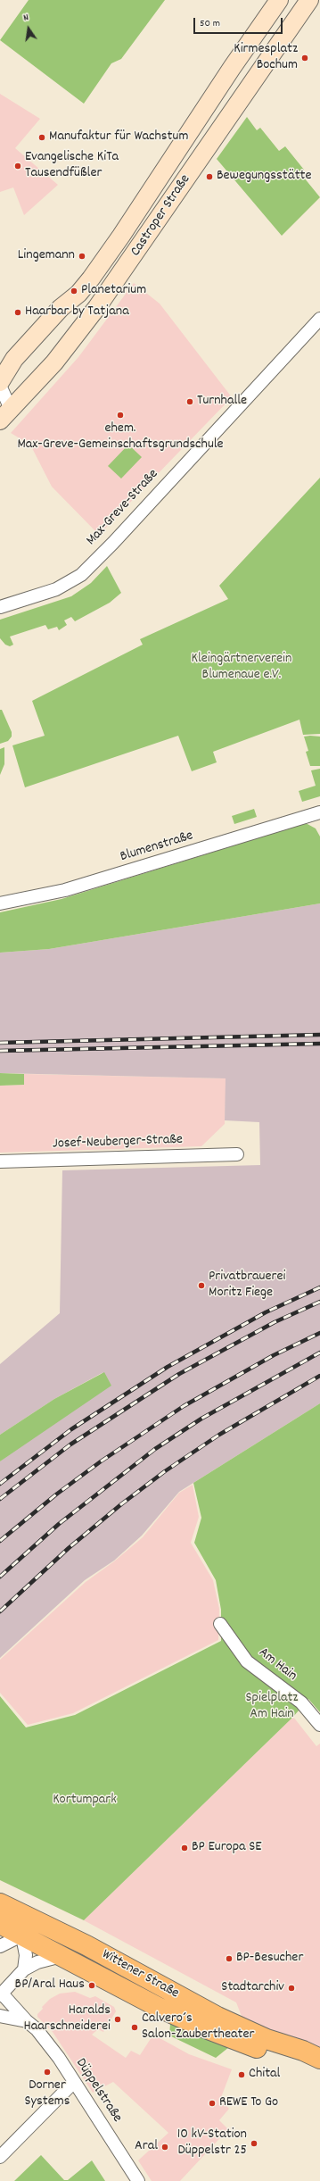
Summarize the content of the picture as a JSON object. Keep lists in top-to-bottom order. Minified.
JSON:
{"streets":{"main road":["Castroper Straße","Wittener Straße"],"street":["Max-Greve-Straße","Blumenstraße","Josef-Neuberger-Straße","Am Hain","Düppelstraße"]},"parks":["Kleingärtnerverein Blumenaue e.V.","Spielplatz Am Hain","Kortumpark"],"places":["Kirmesplatz Bochum","Manufaktur für Wachstum","Evangelische KiTa Tausendfüßler","Bewegungsstätte","Lingemann","Planetarium","Haarbar by Tatjana","Turnhalle","ehem. Max-Greve-Gemeinschaftsgrundschule","Privatbrauerei Moritz Fiege","BP Europa SE","BP-Besucher","BP/Aral Haus","Stadtarchiv","Haralds Haarschneiderei","Calvero´s Salon-Zaubertheater","Dorner Systems","Chital","REWE To Go","10 kV-Station Düppelstr 25","Aral"],"scale_bar":"50 m","north":"top"}
